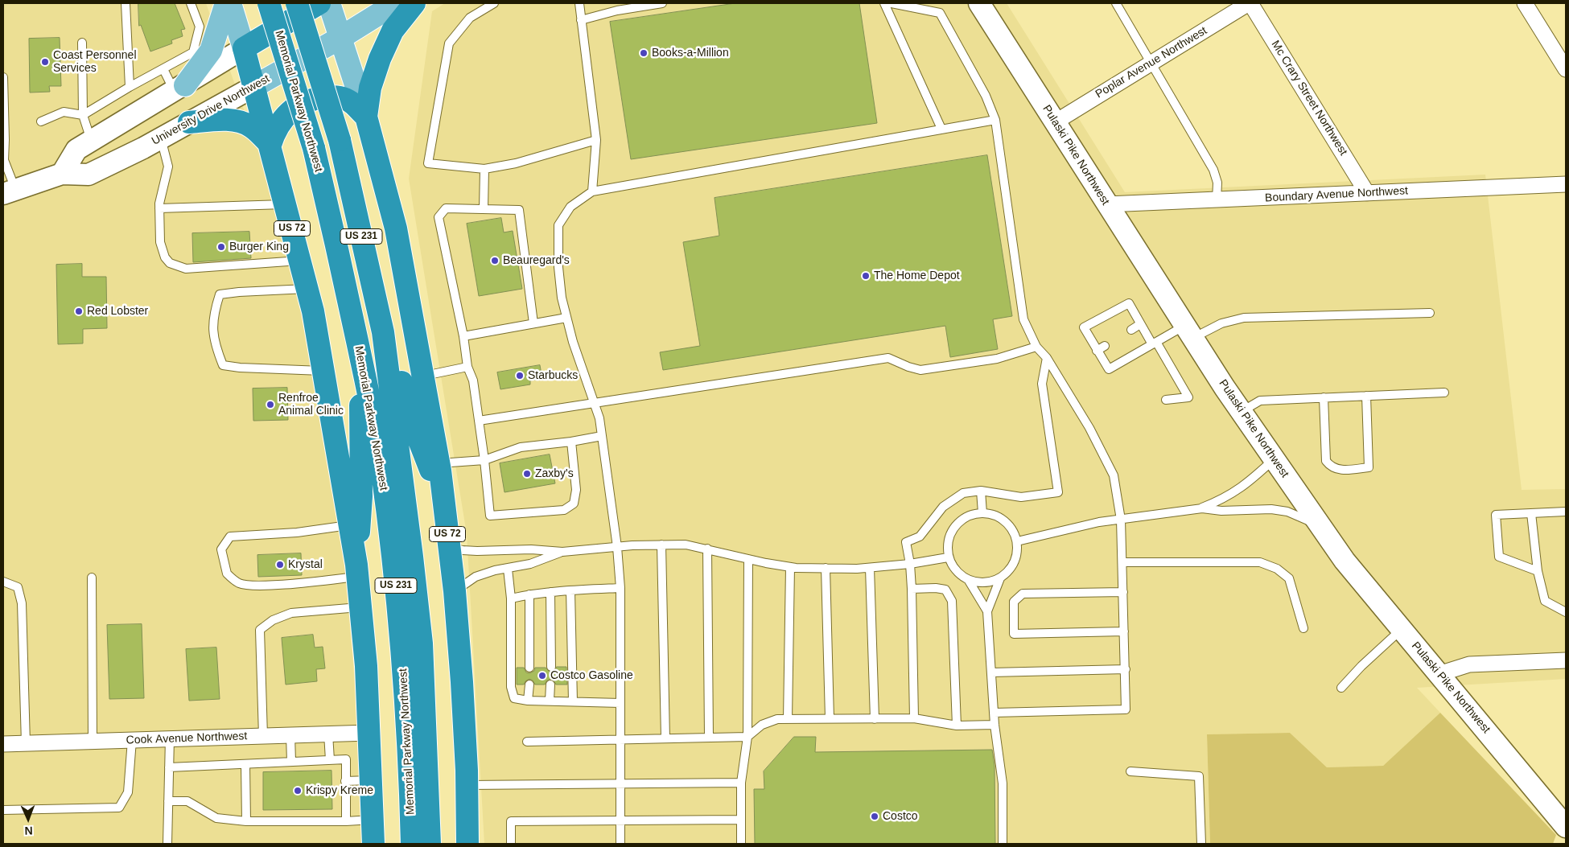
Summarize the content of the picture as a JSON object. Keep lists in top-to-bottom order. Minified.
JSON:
{"streets":{"highway":["Memorial Parkway Northwest","US 72","US 231"],"main road":["University Drive Northwest","Pulaski Pike Northwest"],"street":["Poplar Avenue Northwest","Mc Crary Street Northwest","Boundary Avenue Northwest","Cook Avenue Northwest"]},"crossings":[["Poplar Avenue Northwest","Mc Crary Street Northwest"],["Poplar Avenue Northwest","Pulaski Pike Northwest"],["Mc Crary Street Northwest","Boundary Avenue Northwest"],["University Drive Northwest","US 72"],["Pulaski Pike Northwest","Boundary Avenue Northwest"],["US 72","Cook Avenue Northwest"]],"places":["Books-a-Million","Coast Personnel Services","Burger King","Beauregard's","The Home Depot","Red Lobster","Starbucks","Renfroe Animal Clinic","Zaxby's","Krystal","Costco Gasoline","Krispy Kreme","Costco"],"north":"bottom"}
